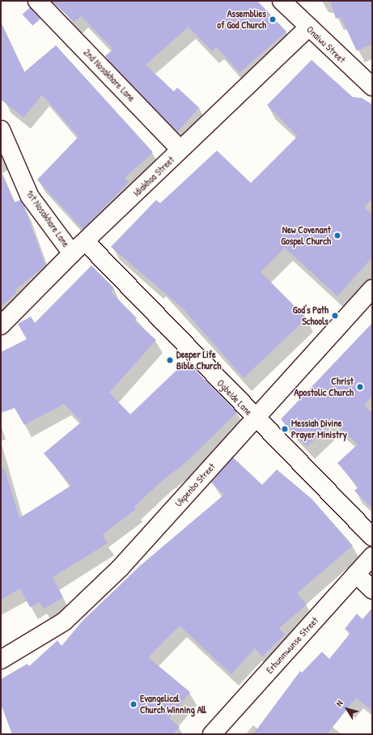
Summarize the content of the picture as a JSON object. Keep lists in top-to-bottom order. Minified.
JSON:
{"streets":{"street":["Onaiwu Street","2nd Nosakhare Lane","Idiakhoa Street","1st Nosakhare Lane","Ogbeide Lane","Ukpenbo Street","Erhunmwunse Street"]},"crossings":[["Onaiwu Street","Idiakhoa Street"],["2nd Nosakhare Lane","Idiakhoa Street"],["Idiakhoa Street","1st Nosakhare Lane"],["Idiakhoa Street","Ogbeide Lane"],["Ogbeide Lane","Ukpenbo Street"]],"places":["Assemblies of God Church","New Covenant Gospel Church","God's Path Schools","Deeper Life Bible Church","Christ Apostolic Church","Messiah Divine Prayer Ministry","Evangelical Church Winning All"],"north":"top left"}
